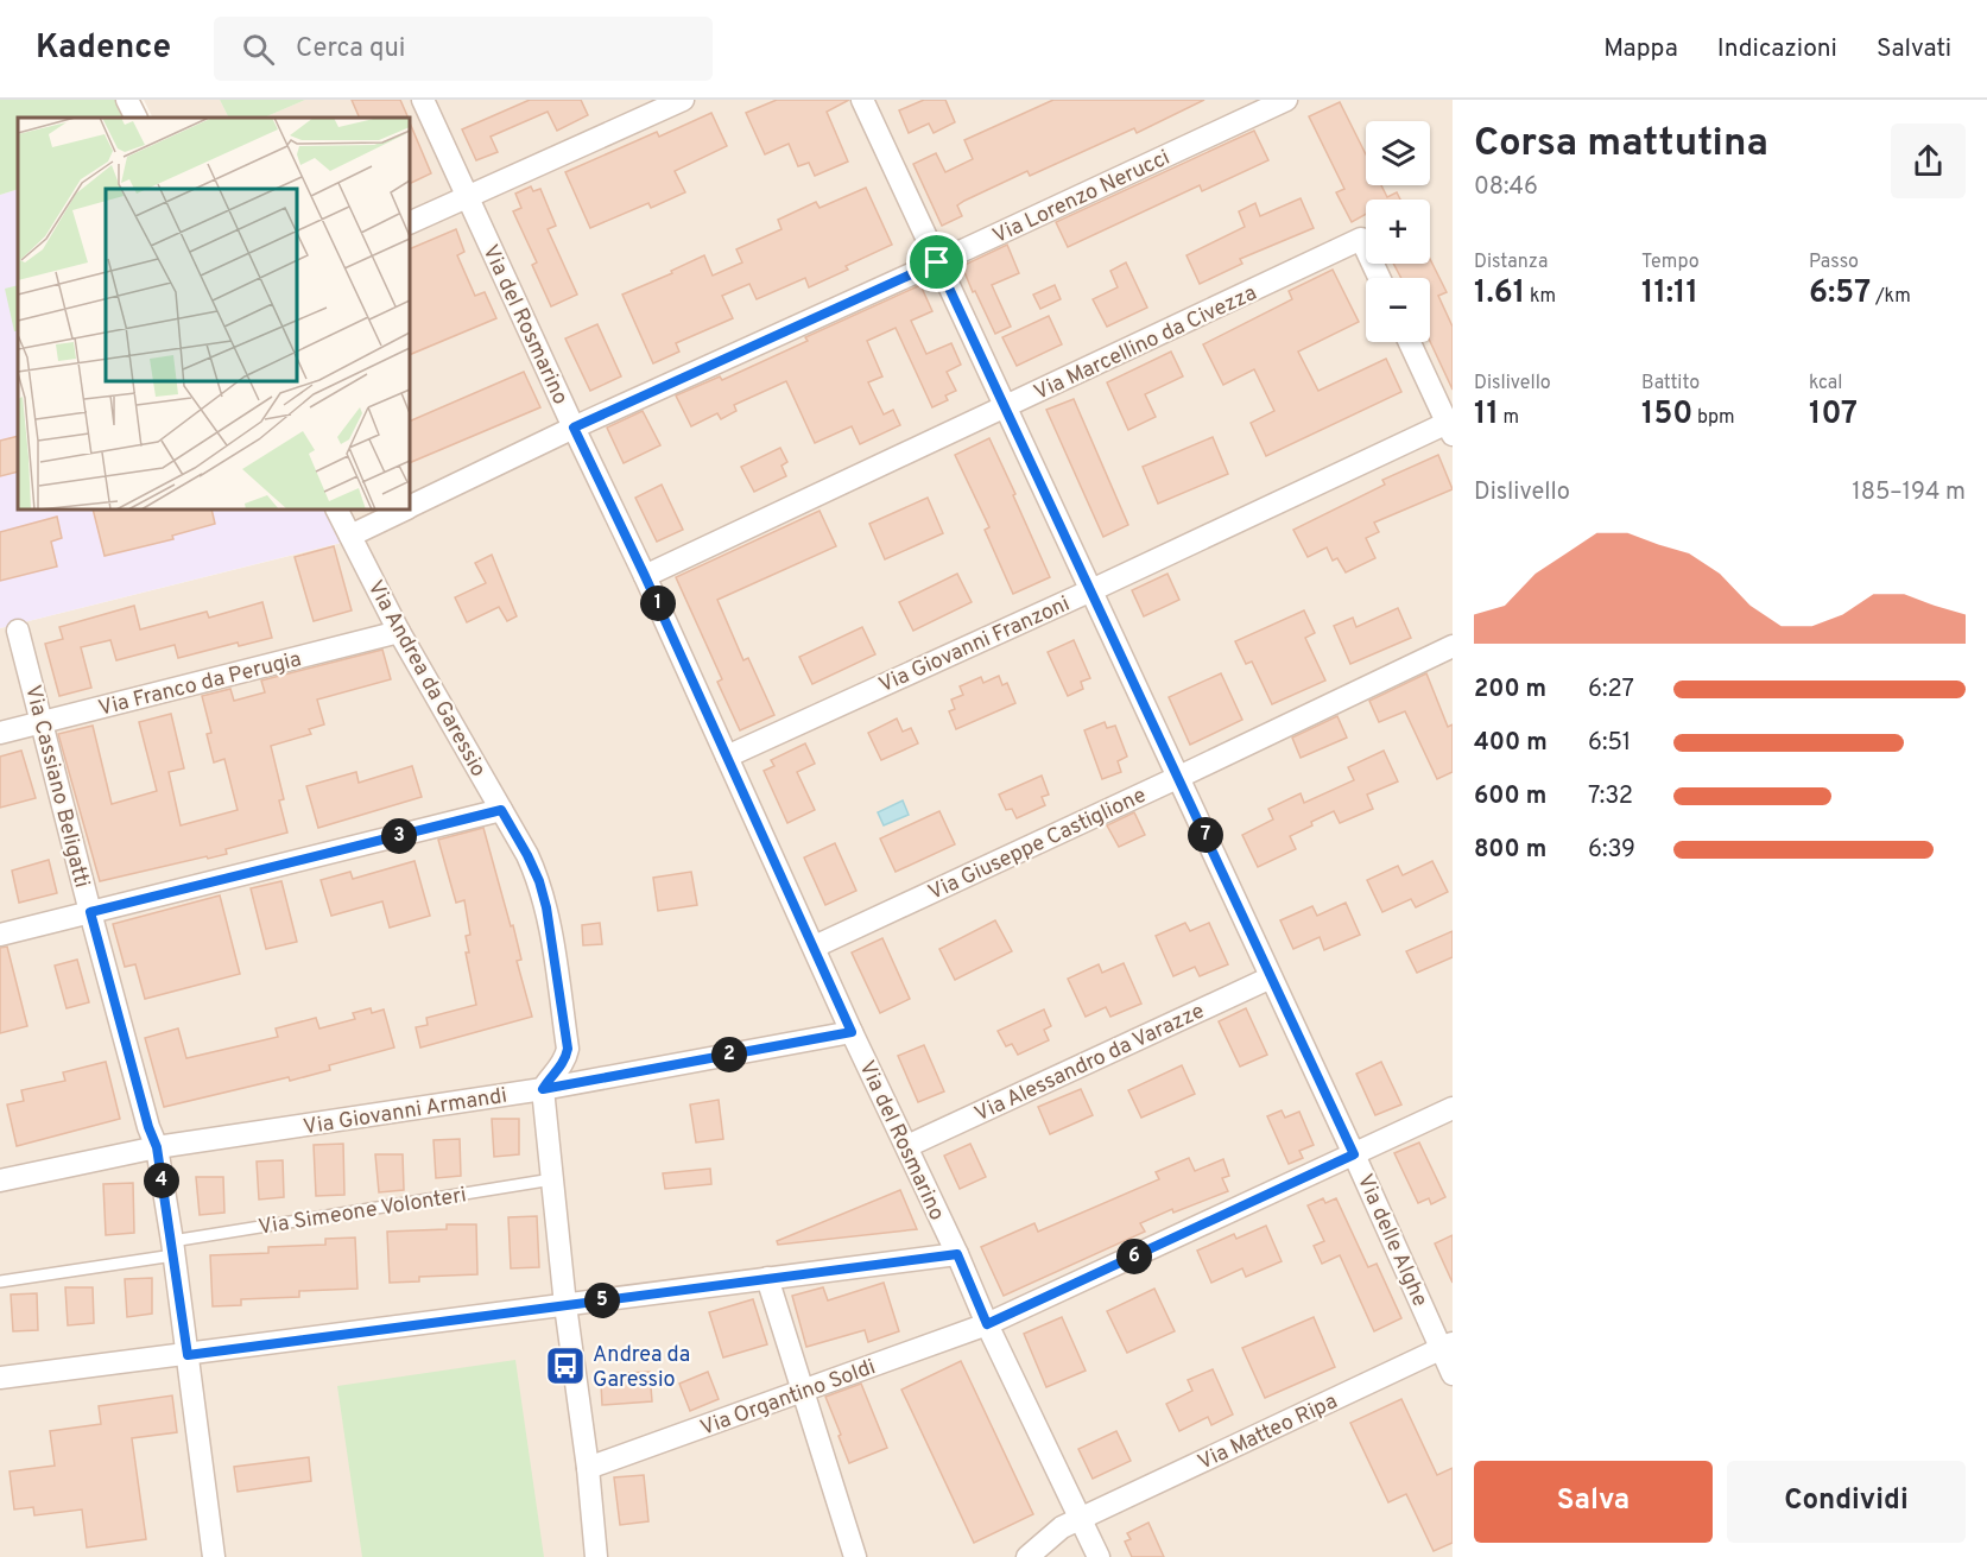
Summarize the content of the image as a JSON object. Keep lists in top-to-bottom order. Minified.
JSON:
{"streets":{"street":["Via Lorenzo Nerucci","Via del Rosmarino","Via Marcellino da Civezza","Via Giovanni Franzoni","Via Andrea da Garessio","Via Franco da Perugia","Via Cassiano Beligatti","Via Giuseppe Castiglione","Via Alessandro da Varazze","Via Giovanni Armandi","Via delle Alghe","Via Organtino Soldi","Via Matteo Ripa"],"lane":["Via Simeone Volonteri"]},"crossings":[["Via Lorenzo Nerucci","Via del Rosmarino"],["Via Lorenzo Nerucci","Via Andrea da Garessio"],["Via Lorenzo Nerucci","Via delle Alghe"],["Via del Rosmarino","Via Marcellino da Civezza"],["Via del Rosmarino","Via Giovanni Franzoni"],["Via del Rosmarino","Via Giuseppe Castiglione"],["Via del Rosmarino","Via Alessandro da Varazze"],["Via del Rosmarino","Via Giovanni Armandi"],["Via del Rosmarino","Via Organtino Soldi"],["Via del Rosmarino","Via Matteo Ripa"],["Via Marcellino da Civezza","Via delle Alghe"],["Via Giovanni Franzoni","Via delle Alghe"],["Via Andrea da Garessio","Via Franco da Perugia"],["Via Andrea da Garessio","Via Giovanni Armandi"],["Via Franco da Perugia","Via Cassiano Beligatti"],["Via Cassiano Beligatti","Via Giovanni Armandi"],["Via Cassiano Beligatti","Via Simeone Volonteri"],["Via Giuseppe Castiglione","Via delle Alghe"],["Via Alessandro da Varazze","Via delle Alghe"],["Via delle Alghe","Via Organtino Soldi"],["Via delle Alghe","Via Matteo Ripa"]],"places":{"bus stop":["Andrea da Garessio"]},"page":{"header":"Kadence","search":"Cerca qui","nav":["Mappa","Indicazioni","Salvati"],"heading":["Corsa mattutina","08:46"],"map_buttons":["+","−"],"stats":[["Distanza","1.61 km"],["Tempo","11:11"],["Passo","6:57 /km"],["Dislivello","11 m"],["Battito","150 bpm"],["kcal","107"]],"chart":["Dislivello","185–194 m"],"pins":["1","7","3","2","4","6","5"],"list":[{"name":"200 m","note":"6:27"},{"name":"400 m","note":"6:51"},{"name":"600 m","note":"7:32"},{"name":"800 m","note":"6:39"}],"buttons":["Salva","Condividi"]}}
